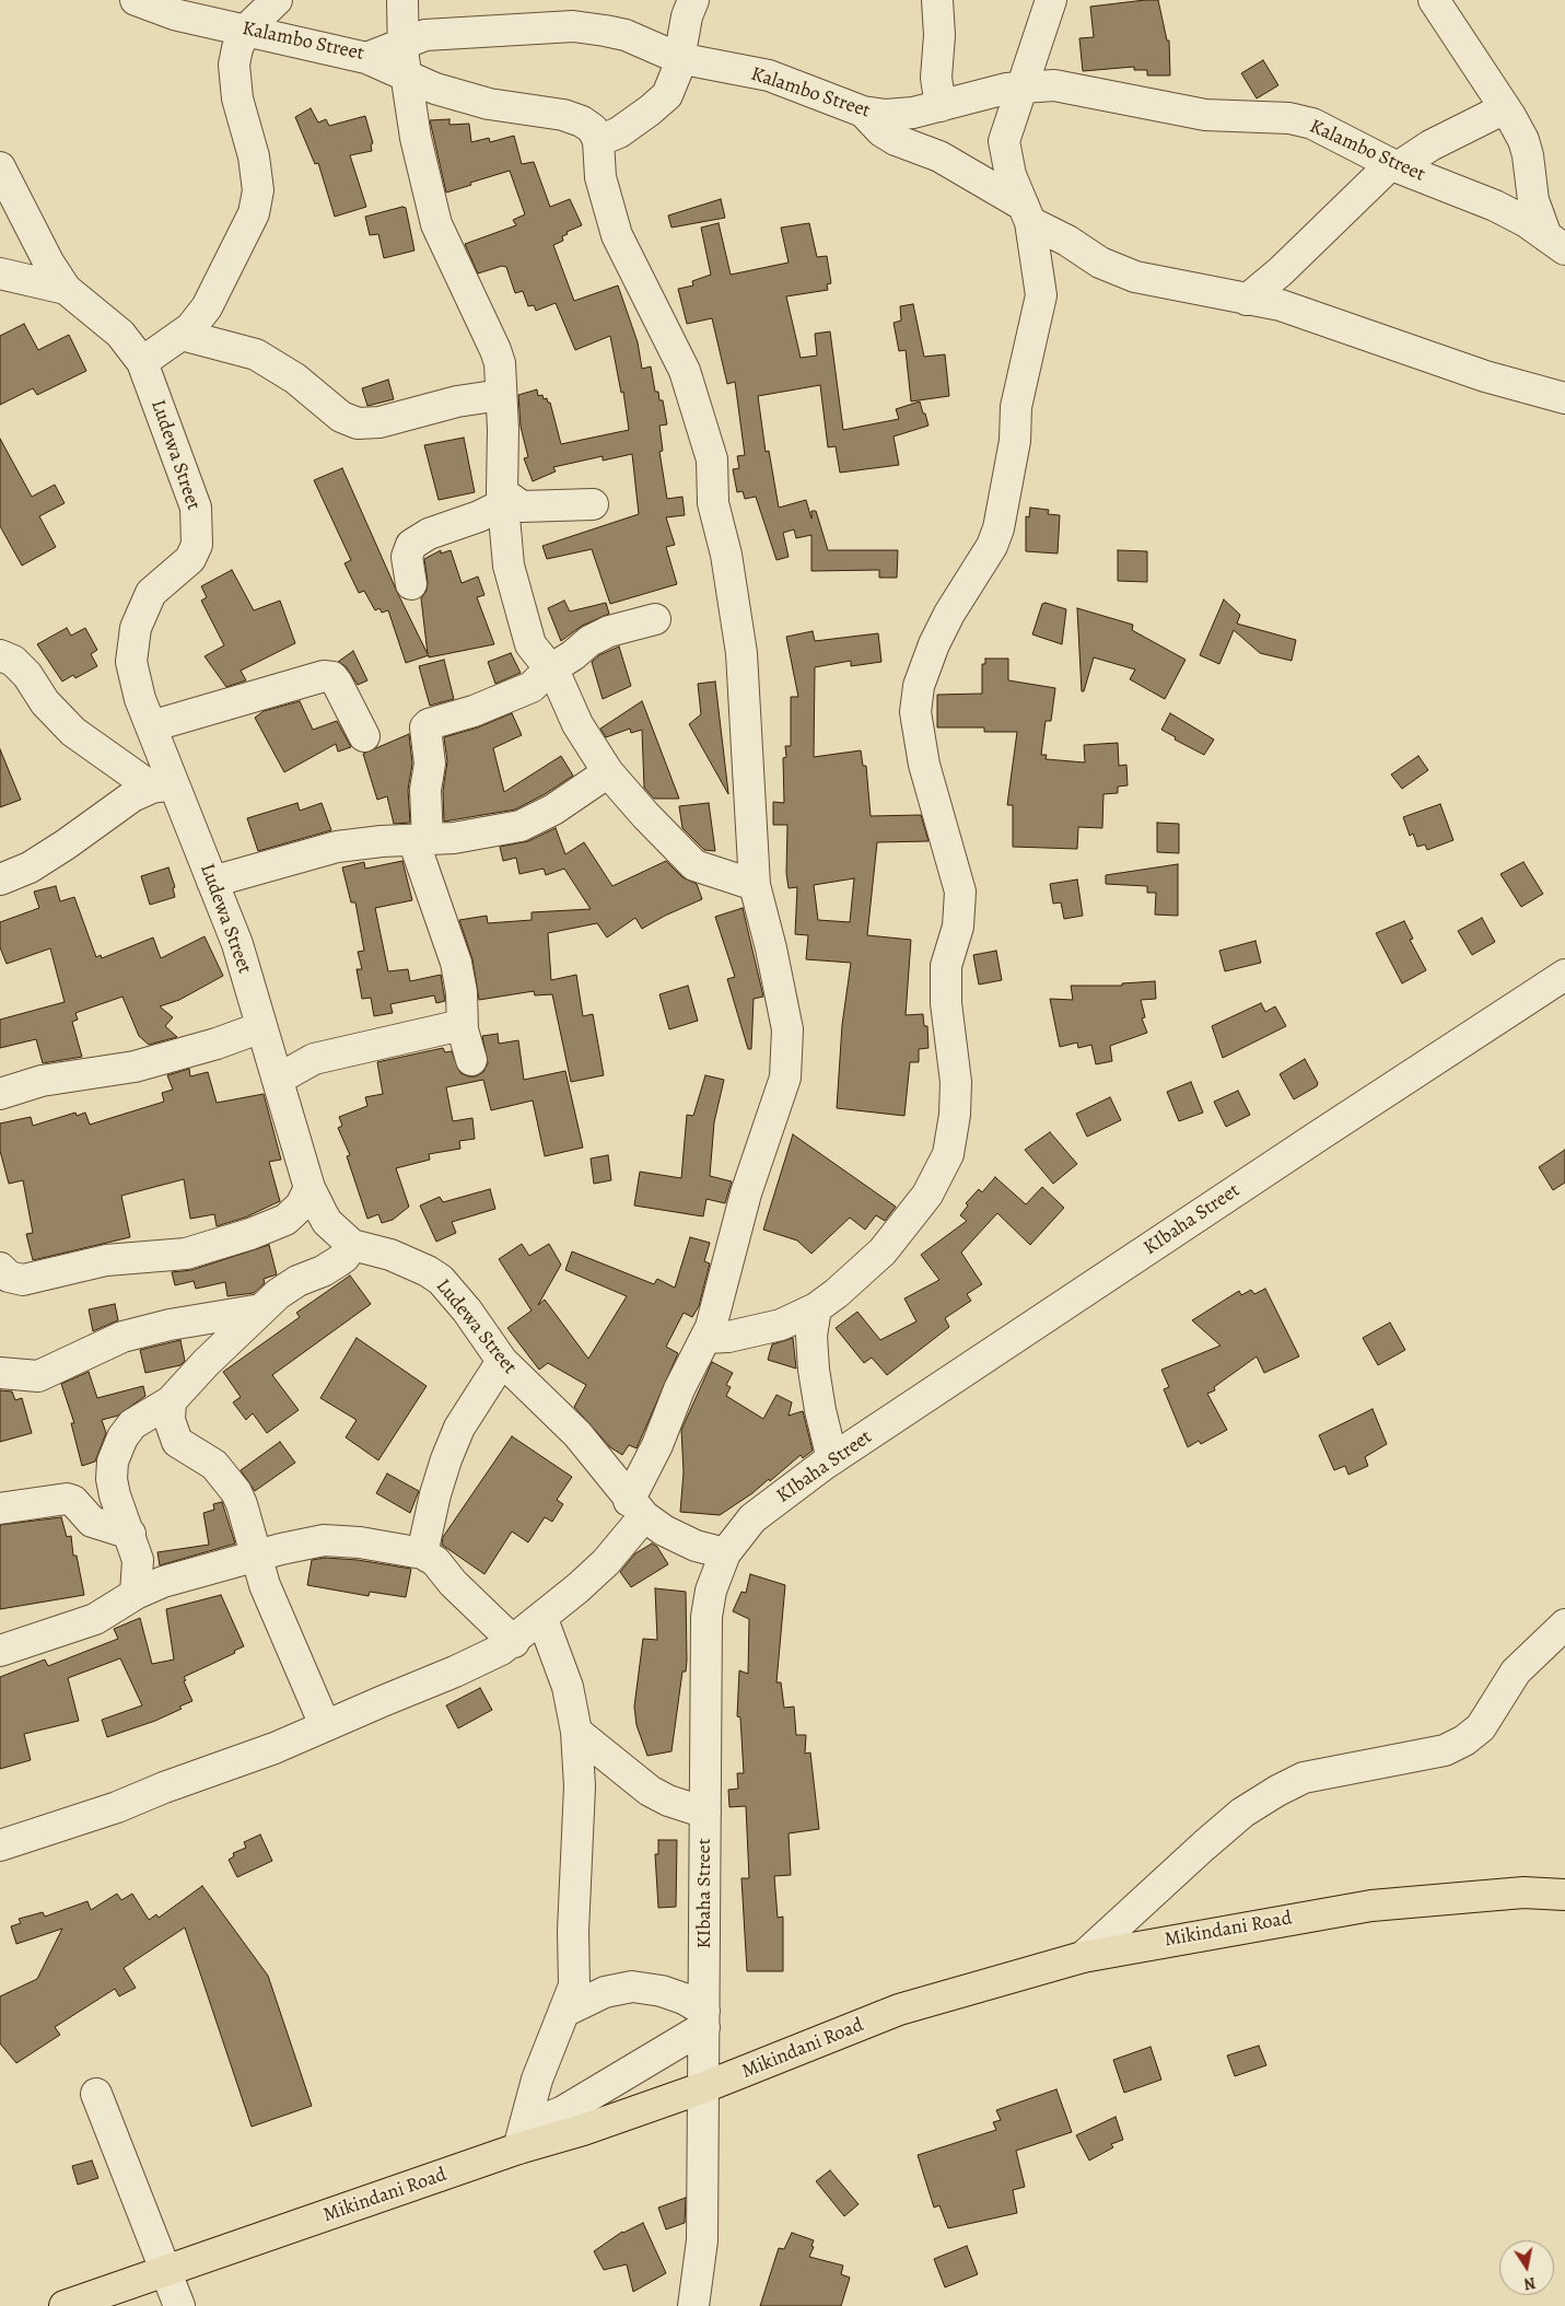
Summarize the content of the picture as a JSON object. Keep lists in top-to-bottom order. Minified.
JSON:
{"streets":{"highway":["Mikindani Road"],"street":["Kalambo Street","Ludewa Street","KIbaha Street"]},"crossings":[["Ludewa Street","KIbaha Street"],["KIbaha Street","Mikindani Road"]],"north":"bottom"}
